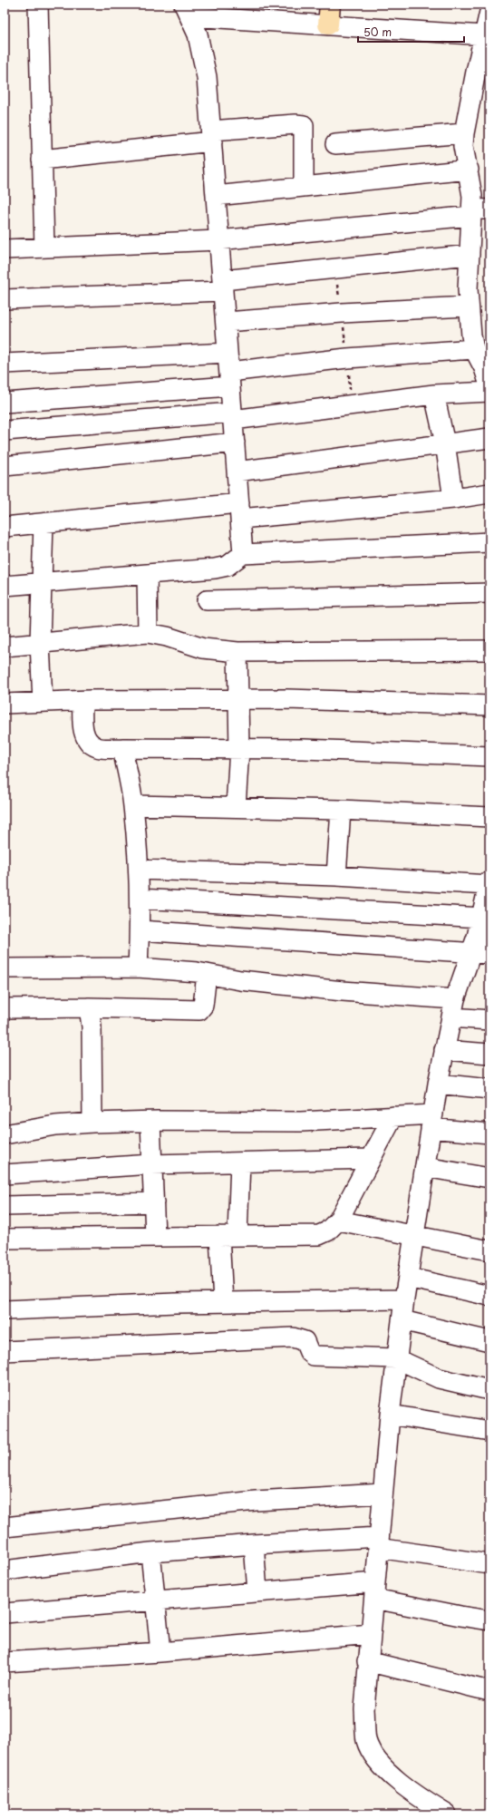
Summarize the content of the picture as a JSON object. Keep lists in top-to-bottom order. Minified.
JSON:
{"scale_bar":"50 m"}
